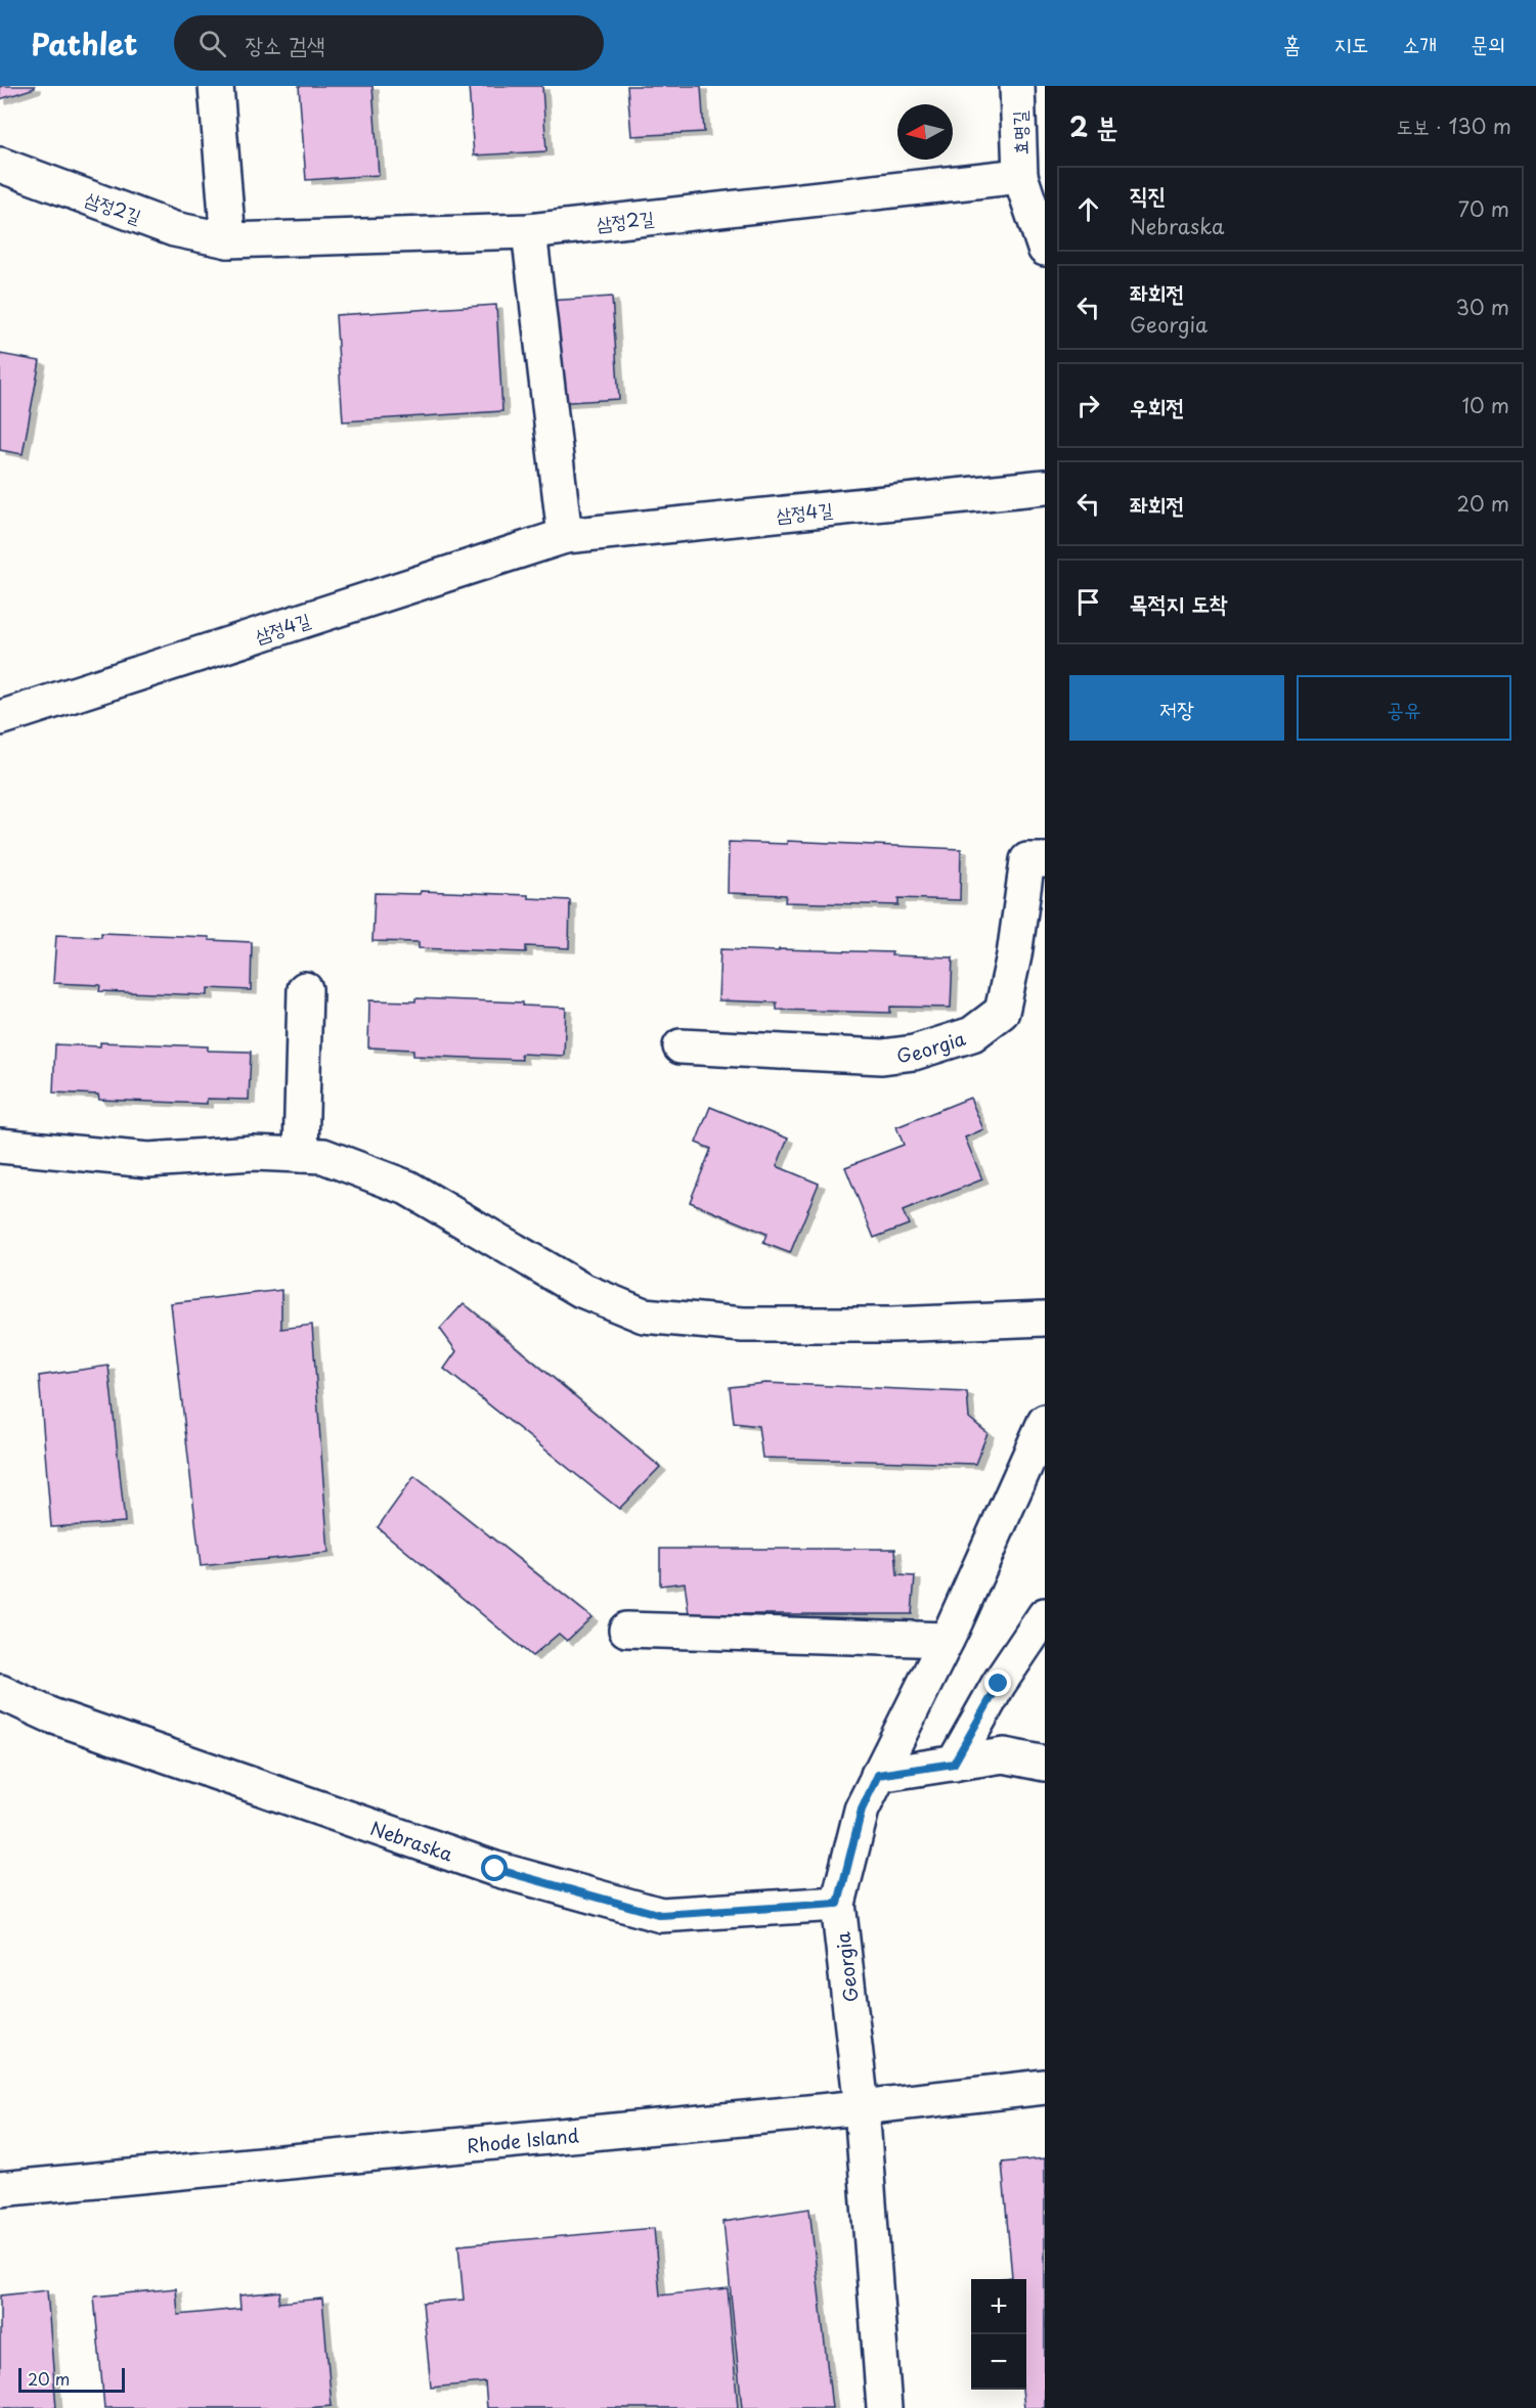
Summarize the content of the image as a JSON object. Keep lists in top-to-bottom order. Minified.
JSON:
{"streets":{"street":["효명길","삼정2길","삼정4길","Georgia","Nebraska","Rhode Island"]},"crossings":[["효명길","삼정2길"],["Georgia","Nebraska"],["Georgia","Rhode Island"]],"scale_bar":"20 m","north":"left","page":{"header":"Pathlet","search":"장소 검색","nav":["홈","지도","소개","문의"],"heading":["2 분","도보 · 130 m"],"list":[["직진","Nebraska","70 m"],["좌회전","Georgia","30 m"],["우회전","10 m"],["좌회전","20 m"],"목적지 도착"],"buttons":["저장","공유"],"map_buttons":["+","−"],"scale":"20 m"}}
